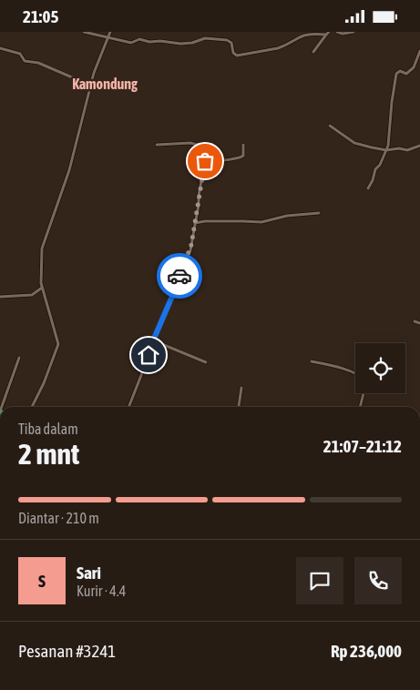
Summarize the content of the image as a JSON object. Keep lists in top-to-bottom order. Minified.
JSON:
{"districts":["Kamondung"],"page":{"status":"21:05","heading":["2 mnt","Tiba dalam","21:07–21:12"],"panel":["Sari","Kurir · 4.4","Pesanan #3241","Rp 236,000"],"bar":"Diantar · 210 m","round":"S"}}
